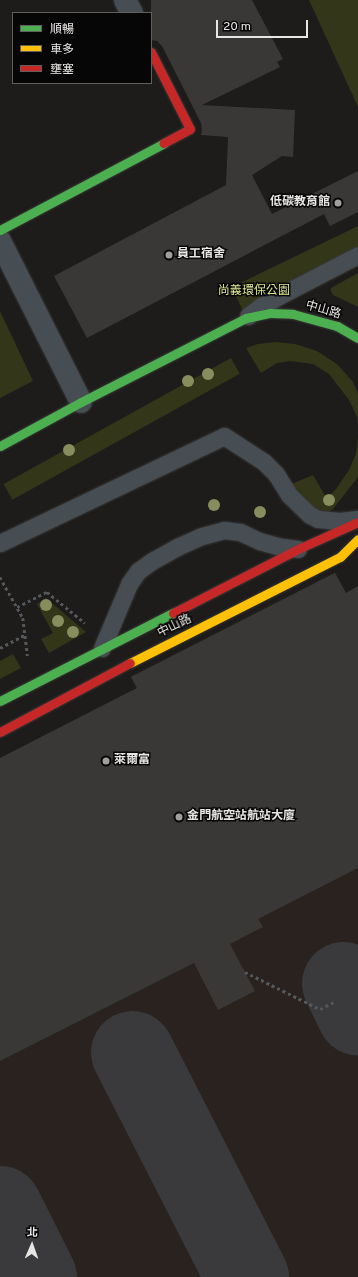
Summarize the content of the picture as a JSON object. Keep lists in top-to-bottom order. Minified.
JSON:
{"streets":{"street":["中山路"]},"parks":["尚義環保公園"],"places":["低碳教育館","員工宿舍","萊爾富","金門航空站航站大廈"],"legend":["順暢","車多","壅塞"],"scale_bar":"20 m","north":"top"}
